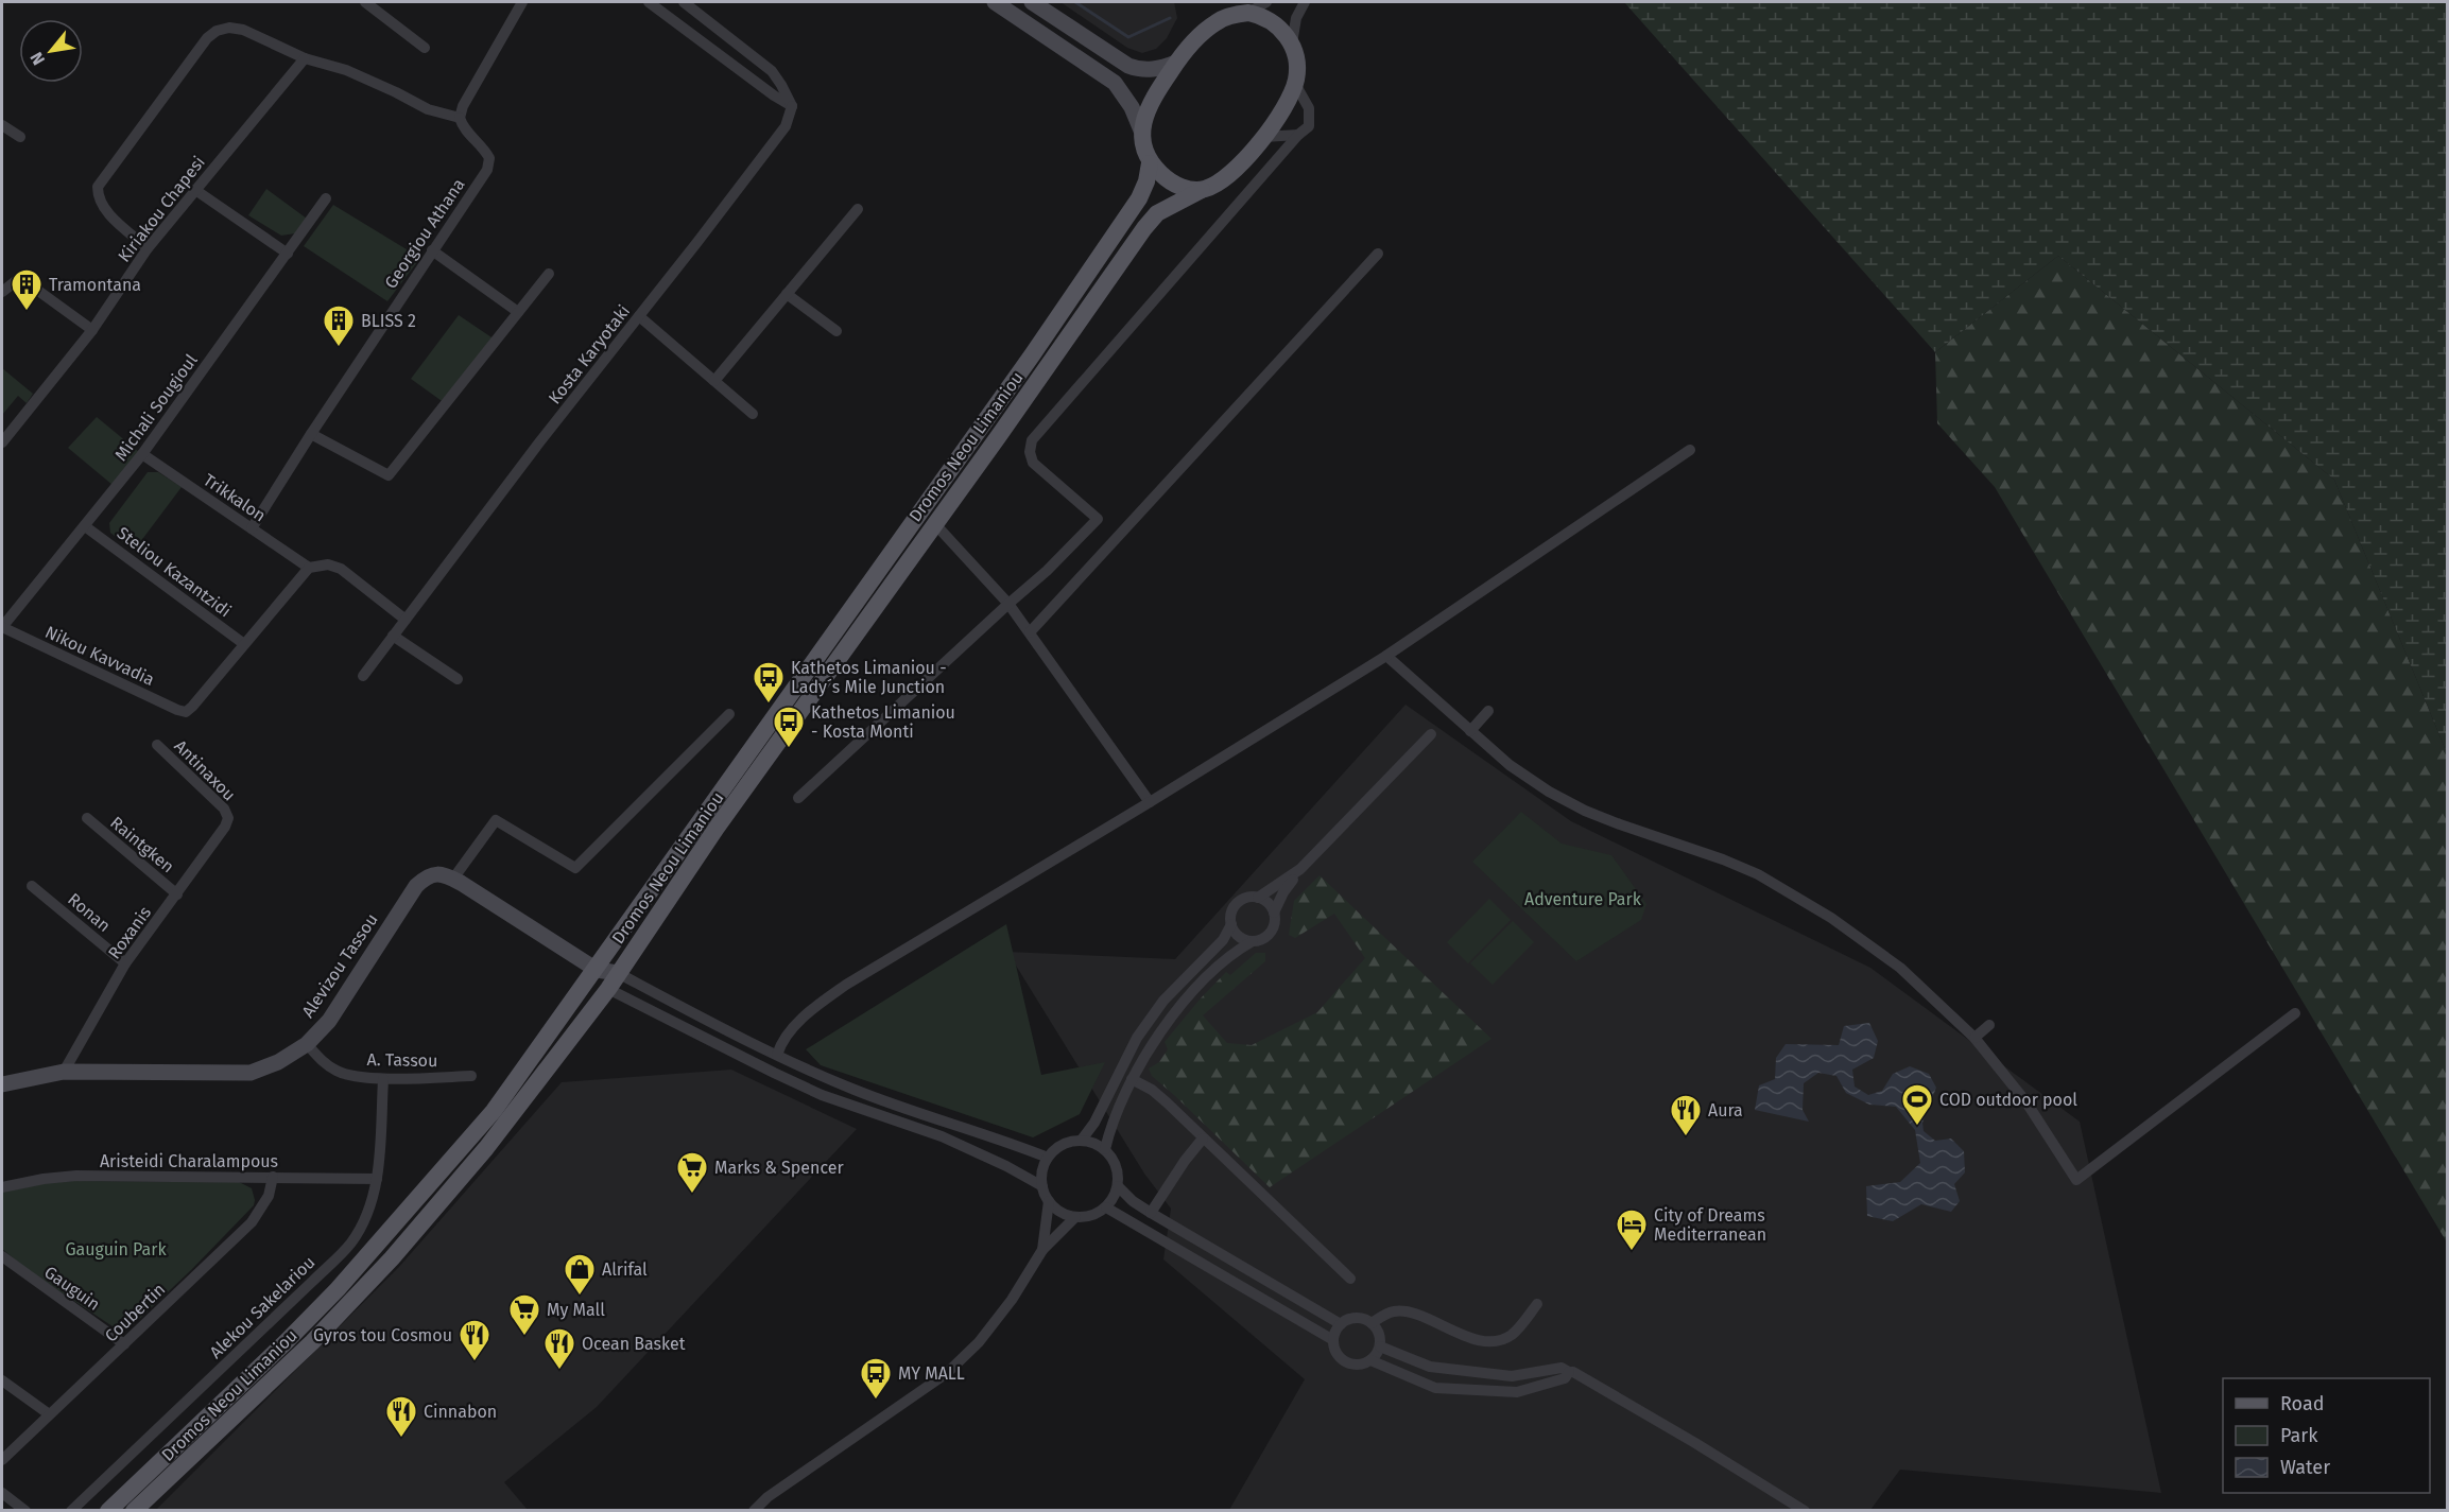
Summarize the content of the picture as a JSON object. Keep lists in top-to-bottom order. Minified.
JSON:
{"streets":{"main road":["Dromos Neou Limaniou"],"street":["Kiriakou Chapesi","Georgiou Athana","Kosta Karyotaki","Michali Sougioul","Trikkalon","Steliou Kazantzidi","Nikou Kavvadia","Antinaxou","Raintgken","Ronan","Roxanis","Alevizou Tassou","A. Tassou","Aristeidi Charalampous","Gauguin","Alekou Sakelariou","Coubertin"]},"crossings":[["Georgiou Athana","Trikkalon"],["Michali Sougioul","Trikkalon"],["Michali Sougioul","Steliou Kazantzidi"],["Michali Sougioul","Nikou Kavvadia"],["Steliou Kazantzidi","Nikou Kavvadia"],["Antinaxou","Roxanis"],["Raintgken","Roxanis"],["Ronan","Roxanis"],["Roxanis","Alevizou Tassou"],["Alevizou Tassou","A. Tassou"],["A. Tassou","Alekou Sakelariou"],["Aristeidi Charalampous","Alekou Sakelariou"],["Aristeidi Charalampous","Coubertin"],["Gauguin","Coubertin"]],"parks":["Adventure Park","Gauguin Park"],"places":{"building":["Tramontana","BLISS 2"],"bus stop":["Kathetos Limaniou - Lady´s Mile Junction","Kathetos Limaniou - Kosta Monti","MY MALL"],"sports":["COD outdoor pool"],"restaurant":["Aura","Gyros tou Cosmou","Ocean Basket","Cinnabon"],"supermarket":["Marks & Spencer","My Mall"],"hotel":["City of Dreams Mediterranean"],"shop":["Alrifal"]},"legend":["Road","Park","Water"],"north":"bottom left"}
